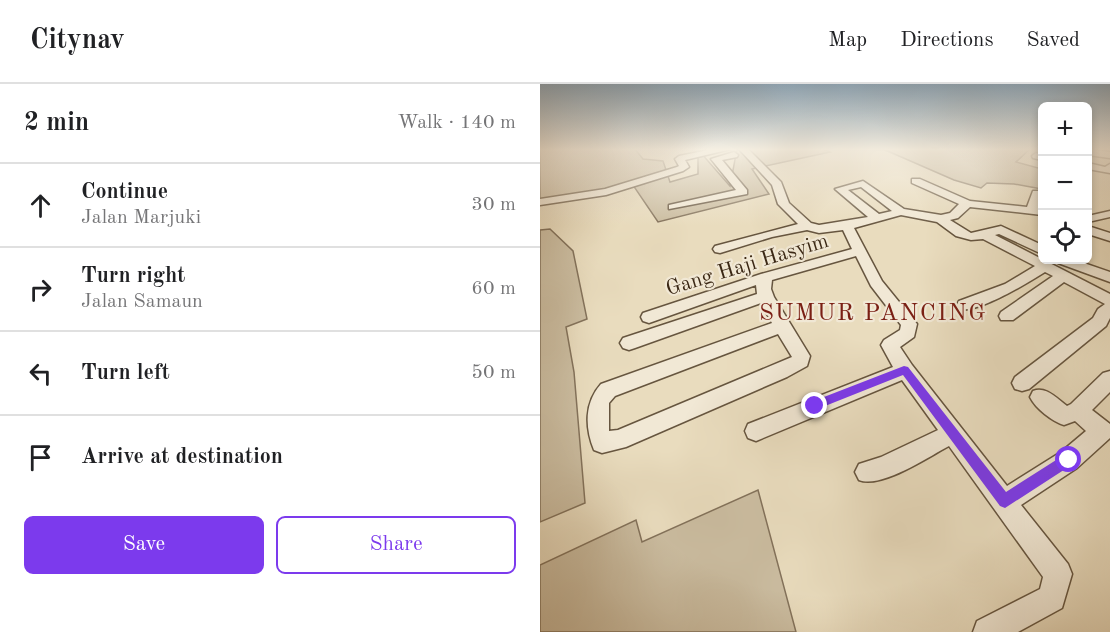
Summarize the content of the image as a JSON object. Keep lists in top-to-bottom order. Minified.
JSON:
{"streets":{"street":["Gang Haji Hasyim"]},"districts":["SUMUR PANCING"],"page":{"header":"Citynav","nav":["Map","Directions","Saved"],"heading":["2 min","Walk · 140 m"],"map_buttons":["+","−"],"list":[["Continue","Jalan Marjuki","30 m"],["Turn right","Jalan Samaun","60 m"],["Turn left","50 m"],"Arrive at destination"],"buttons":["Save","Share"]}}
